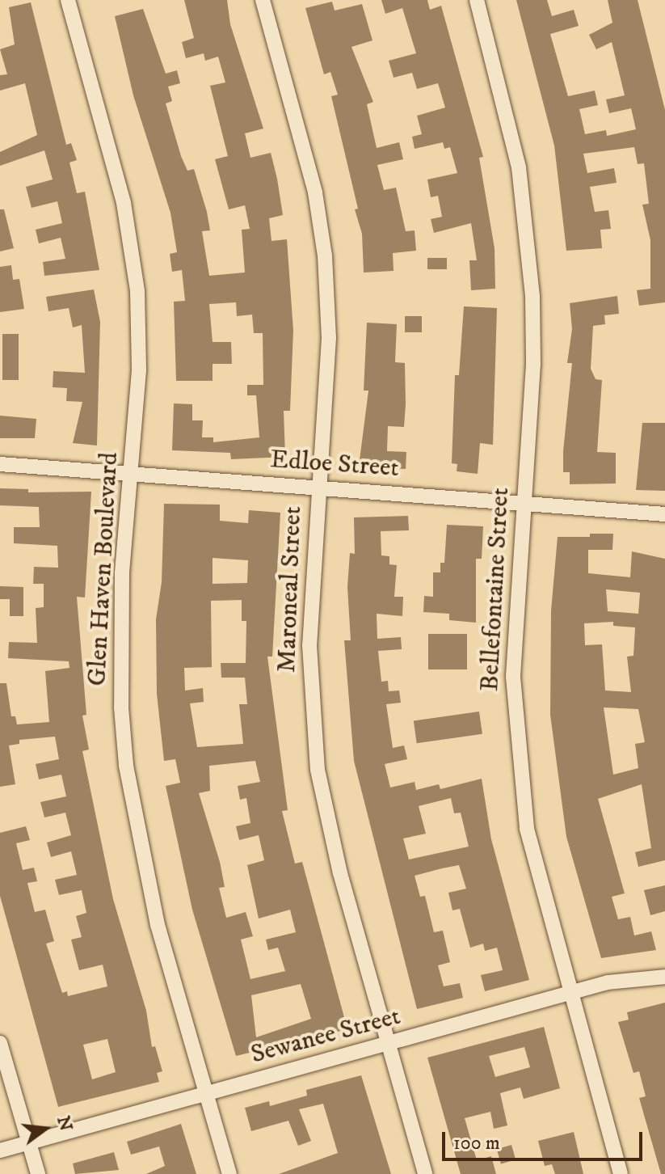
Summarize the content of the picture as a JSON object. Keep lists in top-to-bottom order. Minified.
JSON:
{"streets":{"street":["Edloe Street","Glen Haven Boulevard","Maroneal Street","Bellefontaine Street","Sewanee Street"]},"crossings":[["Edloe Street","Glen Haven Boulevard"],["Edloe Street","Maroneal Street"],["Edloe Street","Bellefontaine Street"],["Glen Haven Boulevard","Sewanee Street"],["Maroneal Street","Sewanee Street"],["Bellefontaine Street","Sewanee Street"]],"scale_bar":"100 m","north":"right"}
